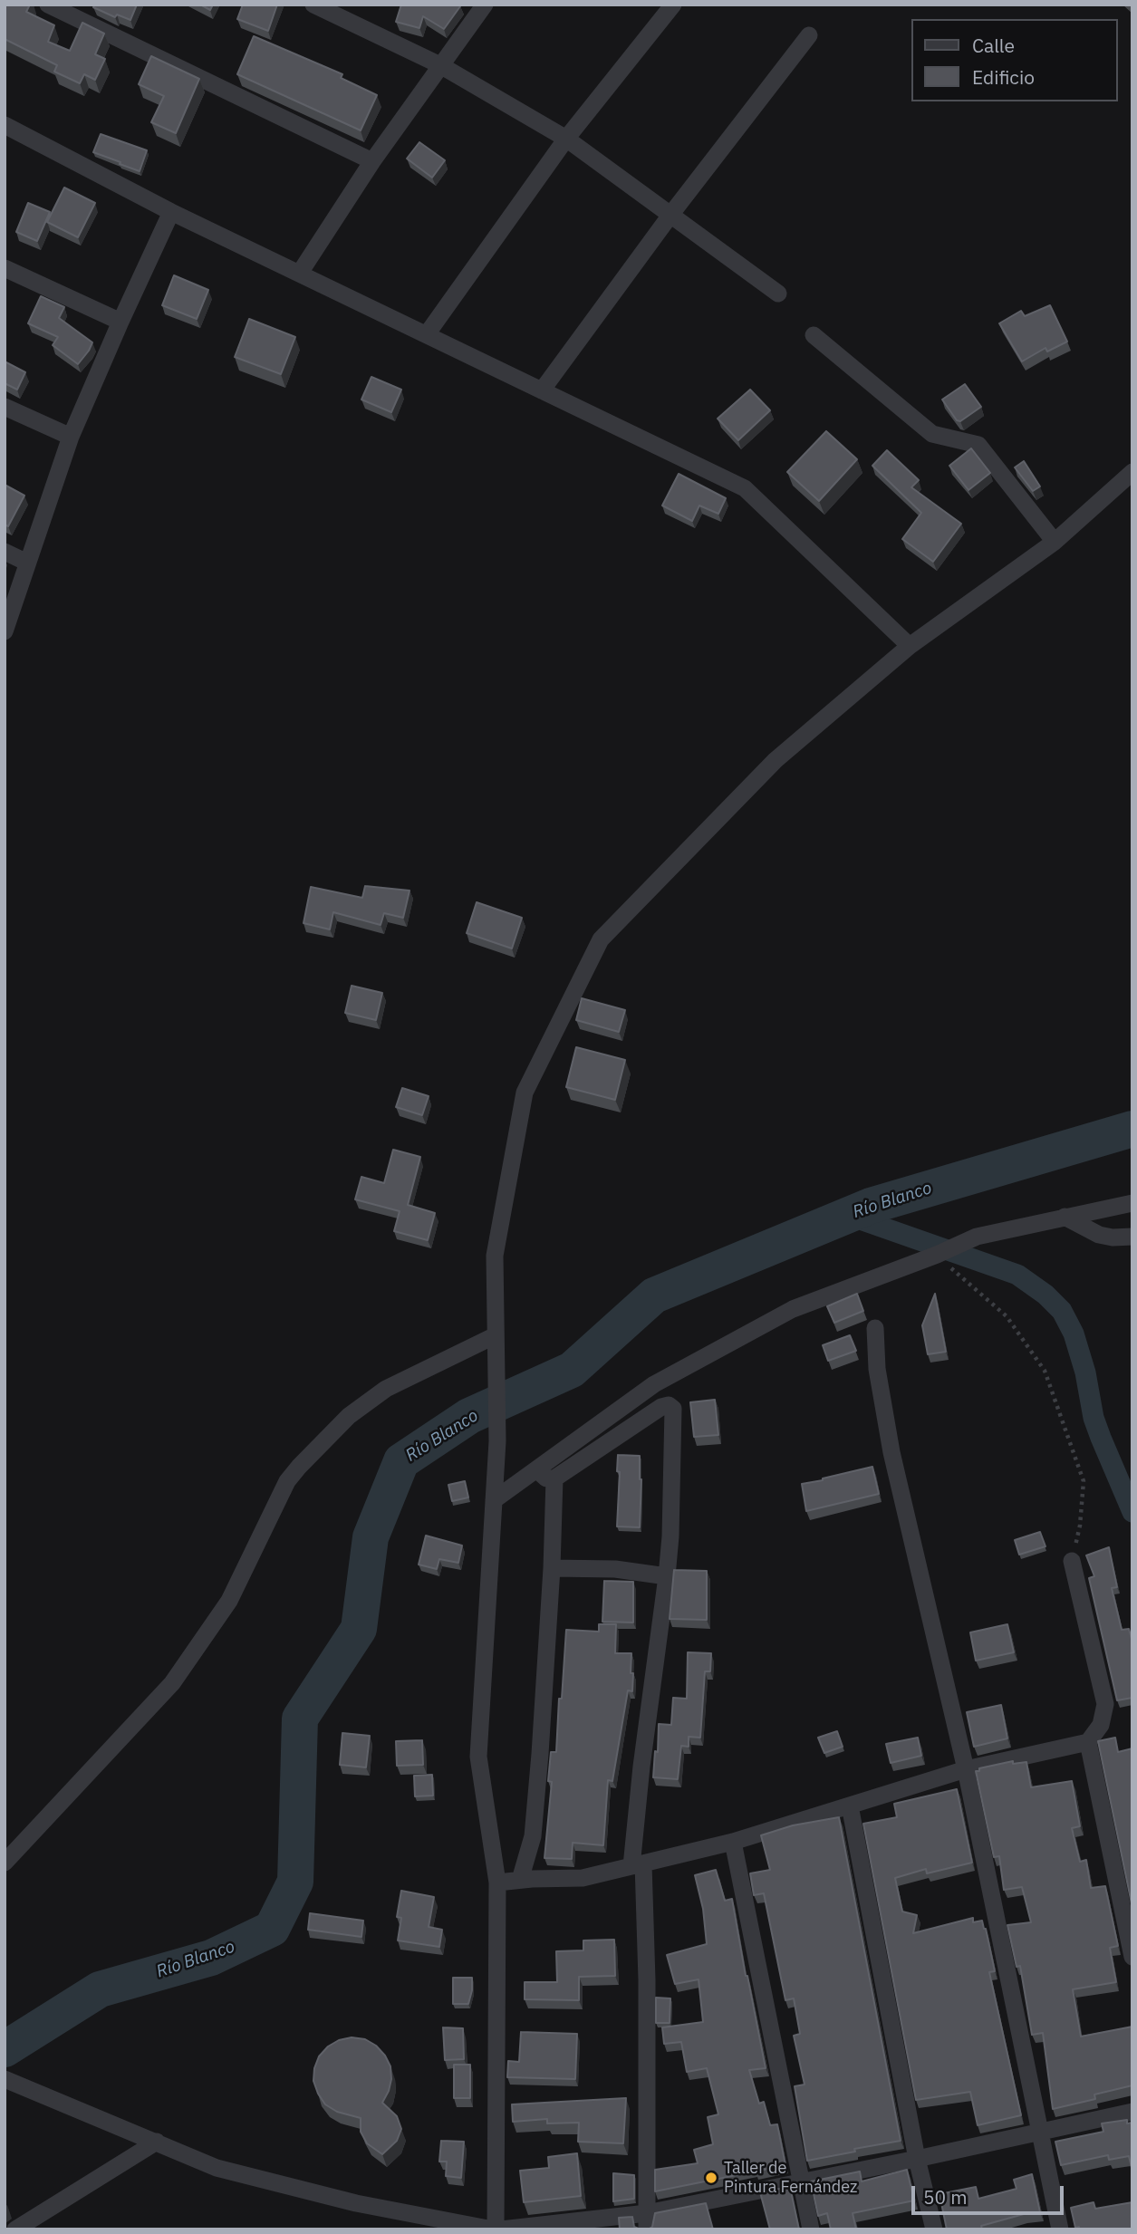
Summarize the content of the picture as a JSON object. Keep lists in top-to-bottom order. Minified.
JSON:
{"water":["Río Blanco"],"places":["Taller de Pintura Fernández"],"legend":["Calle","Edificio"],"scale_bar":"50 m"}
